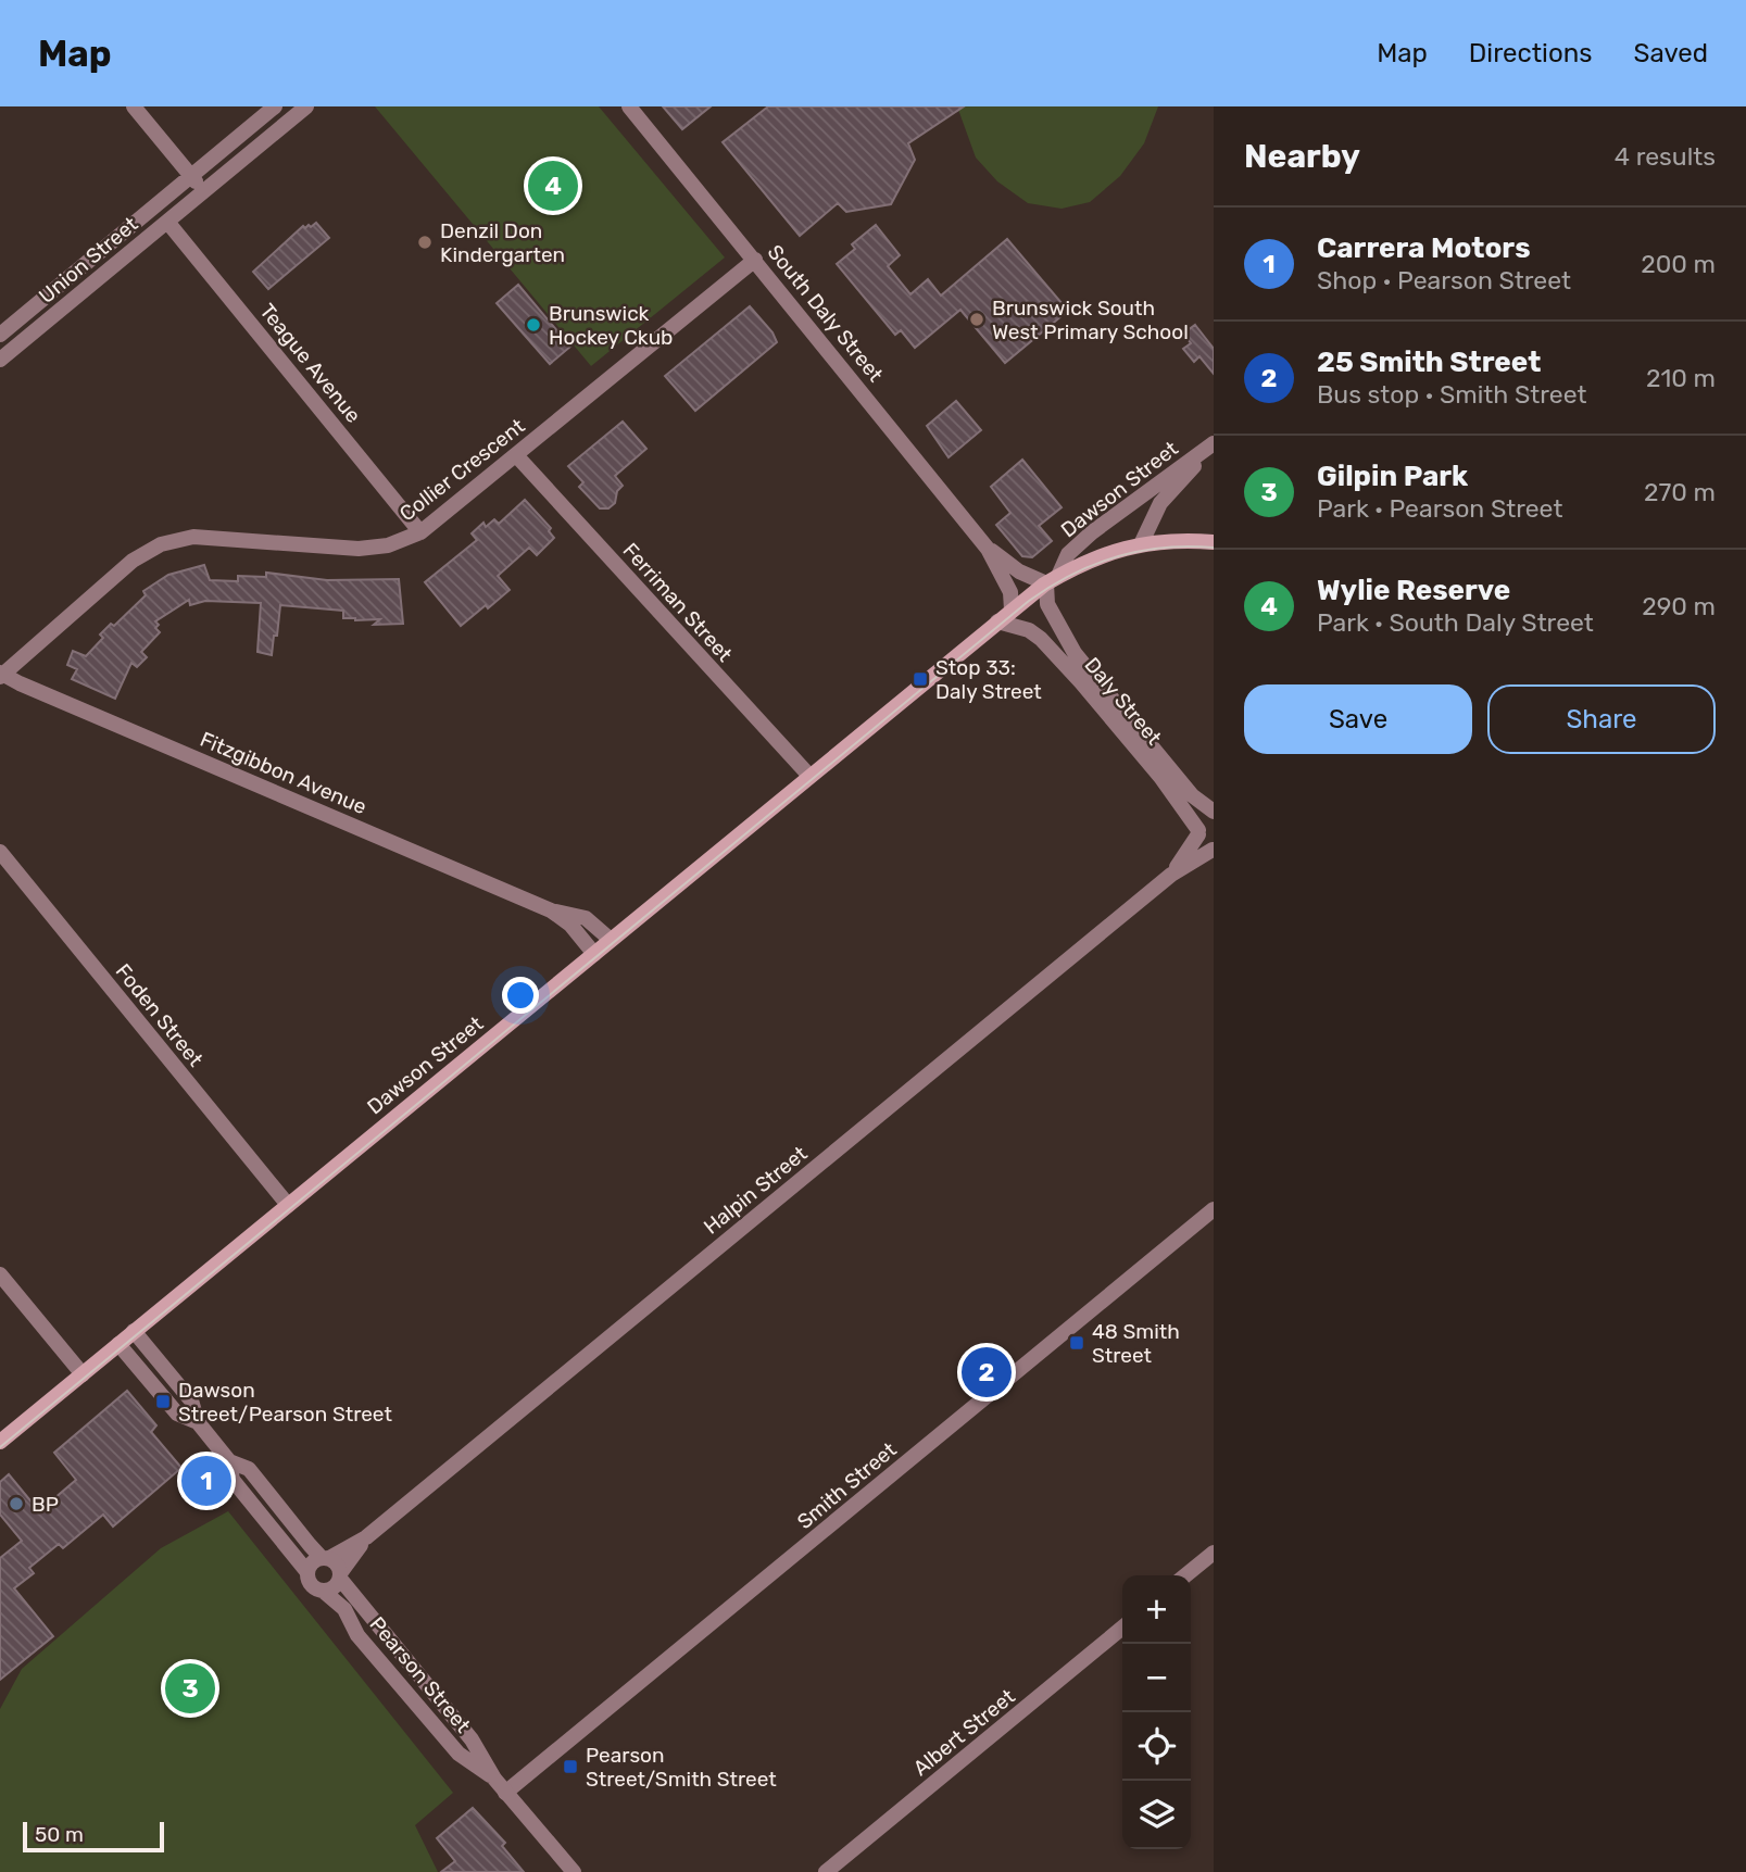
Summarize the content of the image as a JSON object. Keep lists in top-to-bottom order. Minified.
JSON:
{"streets":{"main road":["Dawson Street"],"street":["Union Street","South Daly Street","Teague Avenue","Collier Crescent","Ferriman Street","Daly Street","Fitzgibbon Avenue","Foden Street","Halpin Street","Smith Street","Pearson Street","Albert Street"]},"crossings":[["Union Street","Teague Avenue"],["South Daly Street","Collier Crescent"],["South Daly Street","Dawson Street"],["South Daly Street","Daly Street"],["Teague Avenue","Collier Crescent"],["Collier Crescent","Ferriman Street"],["Collier Crescent","Fitzgibbon Avenue"],["Dawson Street","Ferriman Street"],["Dawson Street","Daly Street"],["Dawson Street","Fitzgibbon Avenue"],["Dawson Street","Foden Street"],["Daly Street","Halpin Street"],["Halpin Street","Pearson Street"],["Smith Street","Pearson Street"]],"places":{"other":["Denzil Don Kindergarten","Brunswick South West Primary School","Brunswick Hockey Ckub","BP"],"transit":["Stop 33: Daly Street","48 Smith Street","Dawson Street/Pearson Street","Pearson Street/Smith Street"]},"scale_bar":"50 m","page":{"header":"Map","nav":["Map","Directions","Saved"],"heading":["Nearby","4 results"],"pins":["4","2","1","3"],"list":[{"mark":"1","name":"Carrera Motors","note":"Shop · Pearson Street","value":"200 m"},{"mark":"2","name":"25 Smith Street","note":"Bus stop · Smith Street","value":"210 m"},{"mark":"3","name":"Gilpin Park","note":"Park · Pearson Street","value":"270 m"},{"mark":"4","name":"Wylie Reserve","note":"Park · South Daly Street","value":"290 m"}],"buttons":["Save","Share"],"map_buttons":["+","−"],"scale":"50 m"}}
